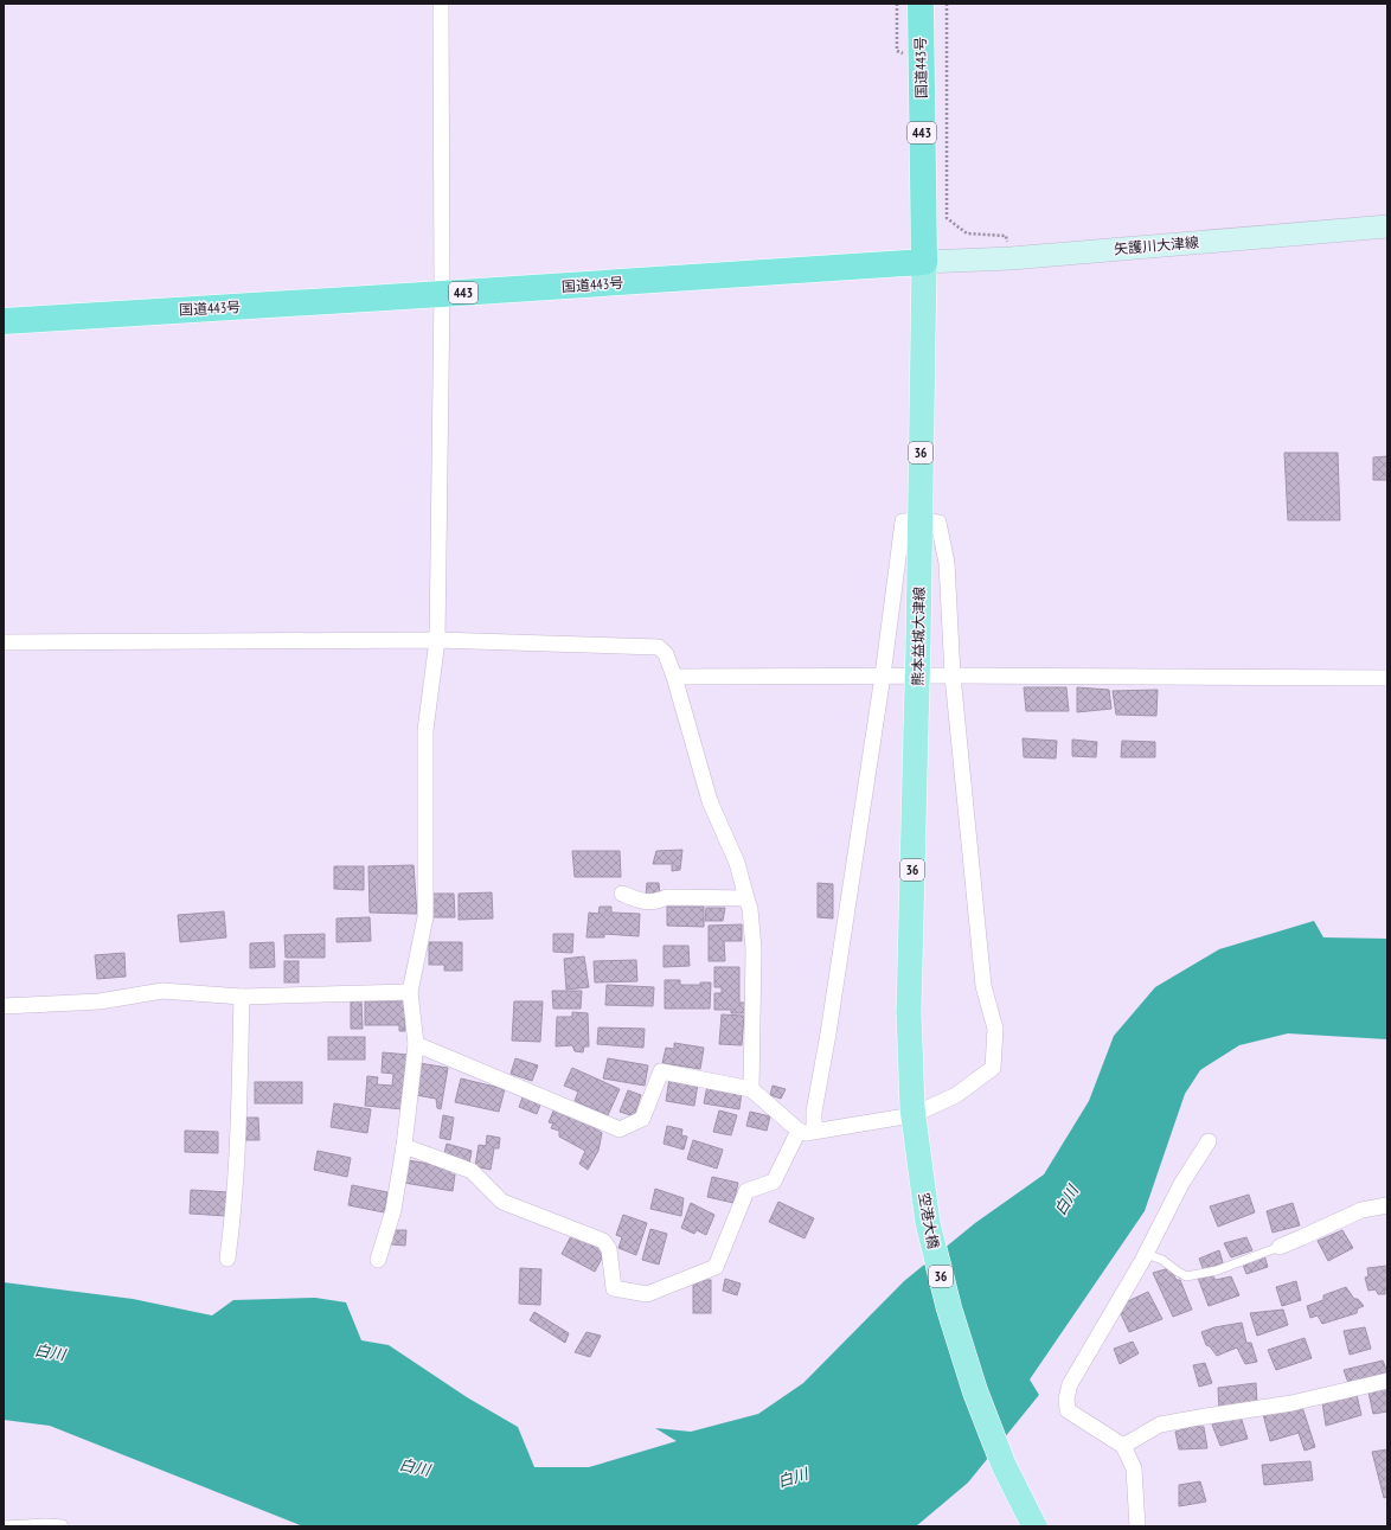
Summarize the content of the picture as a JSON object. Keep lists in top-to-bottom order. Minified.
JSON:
{"streets":{"highway":["国道443号","443"],"main road":["矢護川大津線","36","熊本益城大津線","空港大橋"]},"crossings":[["国道443号","矢護川大津線"],["国道443号","熊本益城大津線"],["矢護川大津線","熊本益城大津線"],["熊本益城大津線","空港大橋"]],"water":["白川"]}
